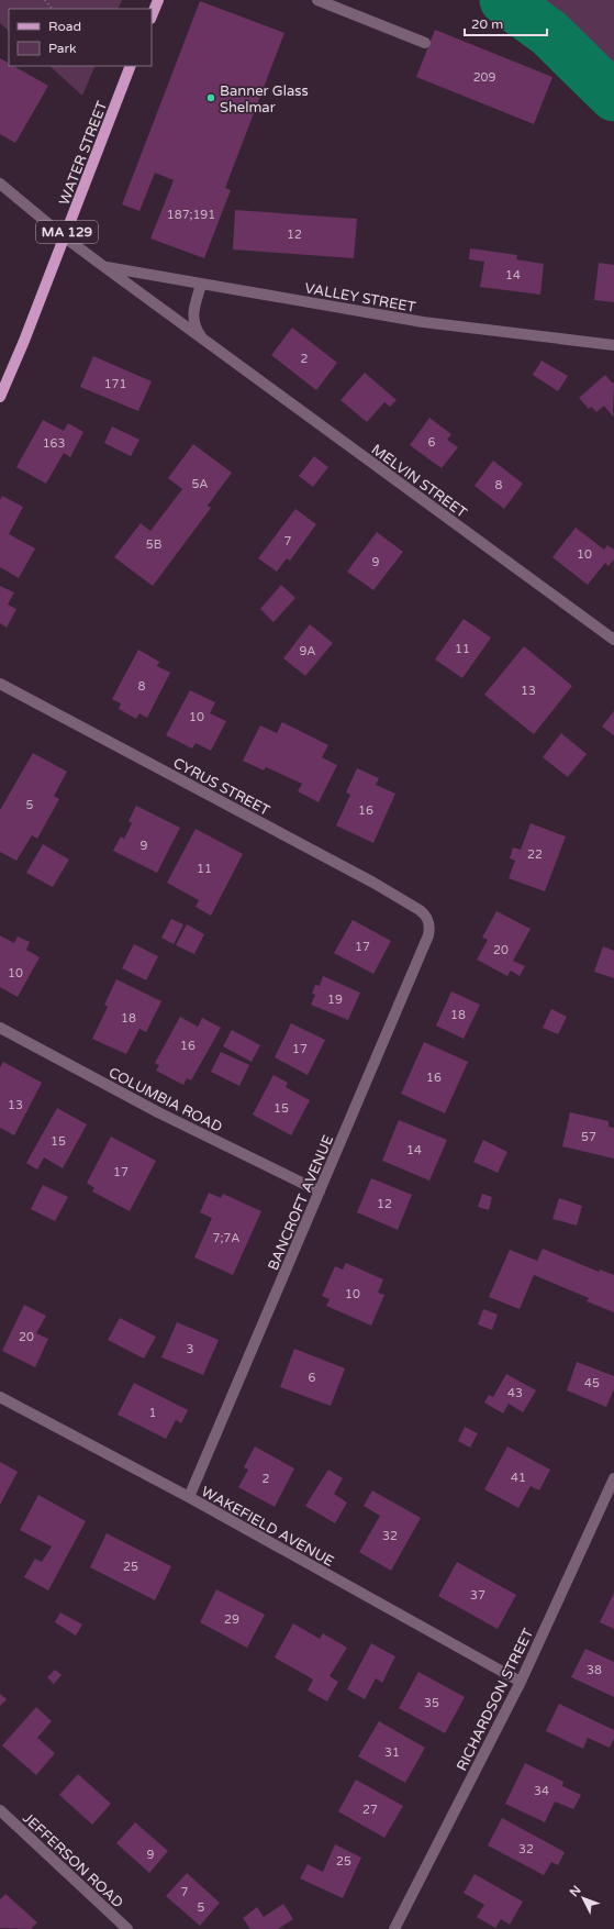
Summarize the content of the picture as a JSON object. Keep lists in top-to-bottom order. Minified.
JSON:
{"streets":{"main road":["WATER STREET","MA 129"],"street":["VALLEY STREET","MELVIN STREET","CYRUS STREET","COLUMBIA ROAD","BANCROFT AVENUE","WAKEFIELD AVENUE","RICHARDSON STREET","JEFFERSON ROAD"]},"crossings":[["WATER STREET","MELVIN STREET"],["VALLEY STREET","MELVIN STREET"],["CYRUS STREET","BANCROFT AVENUE"],["COLUMBIA ROAD","BANCROFT AVENUE"],["BANCROFT AVENUE","WAKEFIELD AVENUE"],["WAKEFIELD AVENUE","RICHARDSON STREET"]],"places":["Banner Glass Shelmar"],"house_numbers":["209","187;191","12","14","2","171","6","163","5A","8","7","5B","10","9","11","9A","8","13","10","5","16","9","22","11","17","20","10","19","18","18","16","17","16","13","15","57","15","14","17","12","7;7A","10","20","3","6","45","43","1","41","2","32","25","37","29","38","35","31","34","27","32","9","25","7","5"],"legend":["Road","Park"],"scale_bar":"20 m","north":"top left"}
